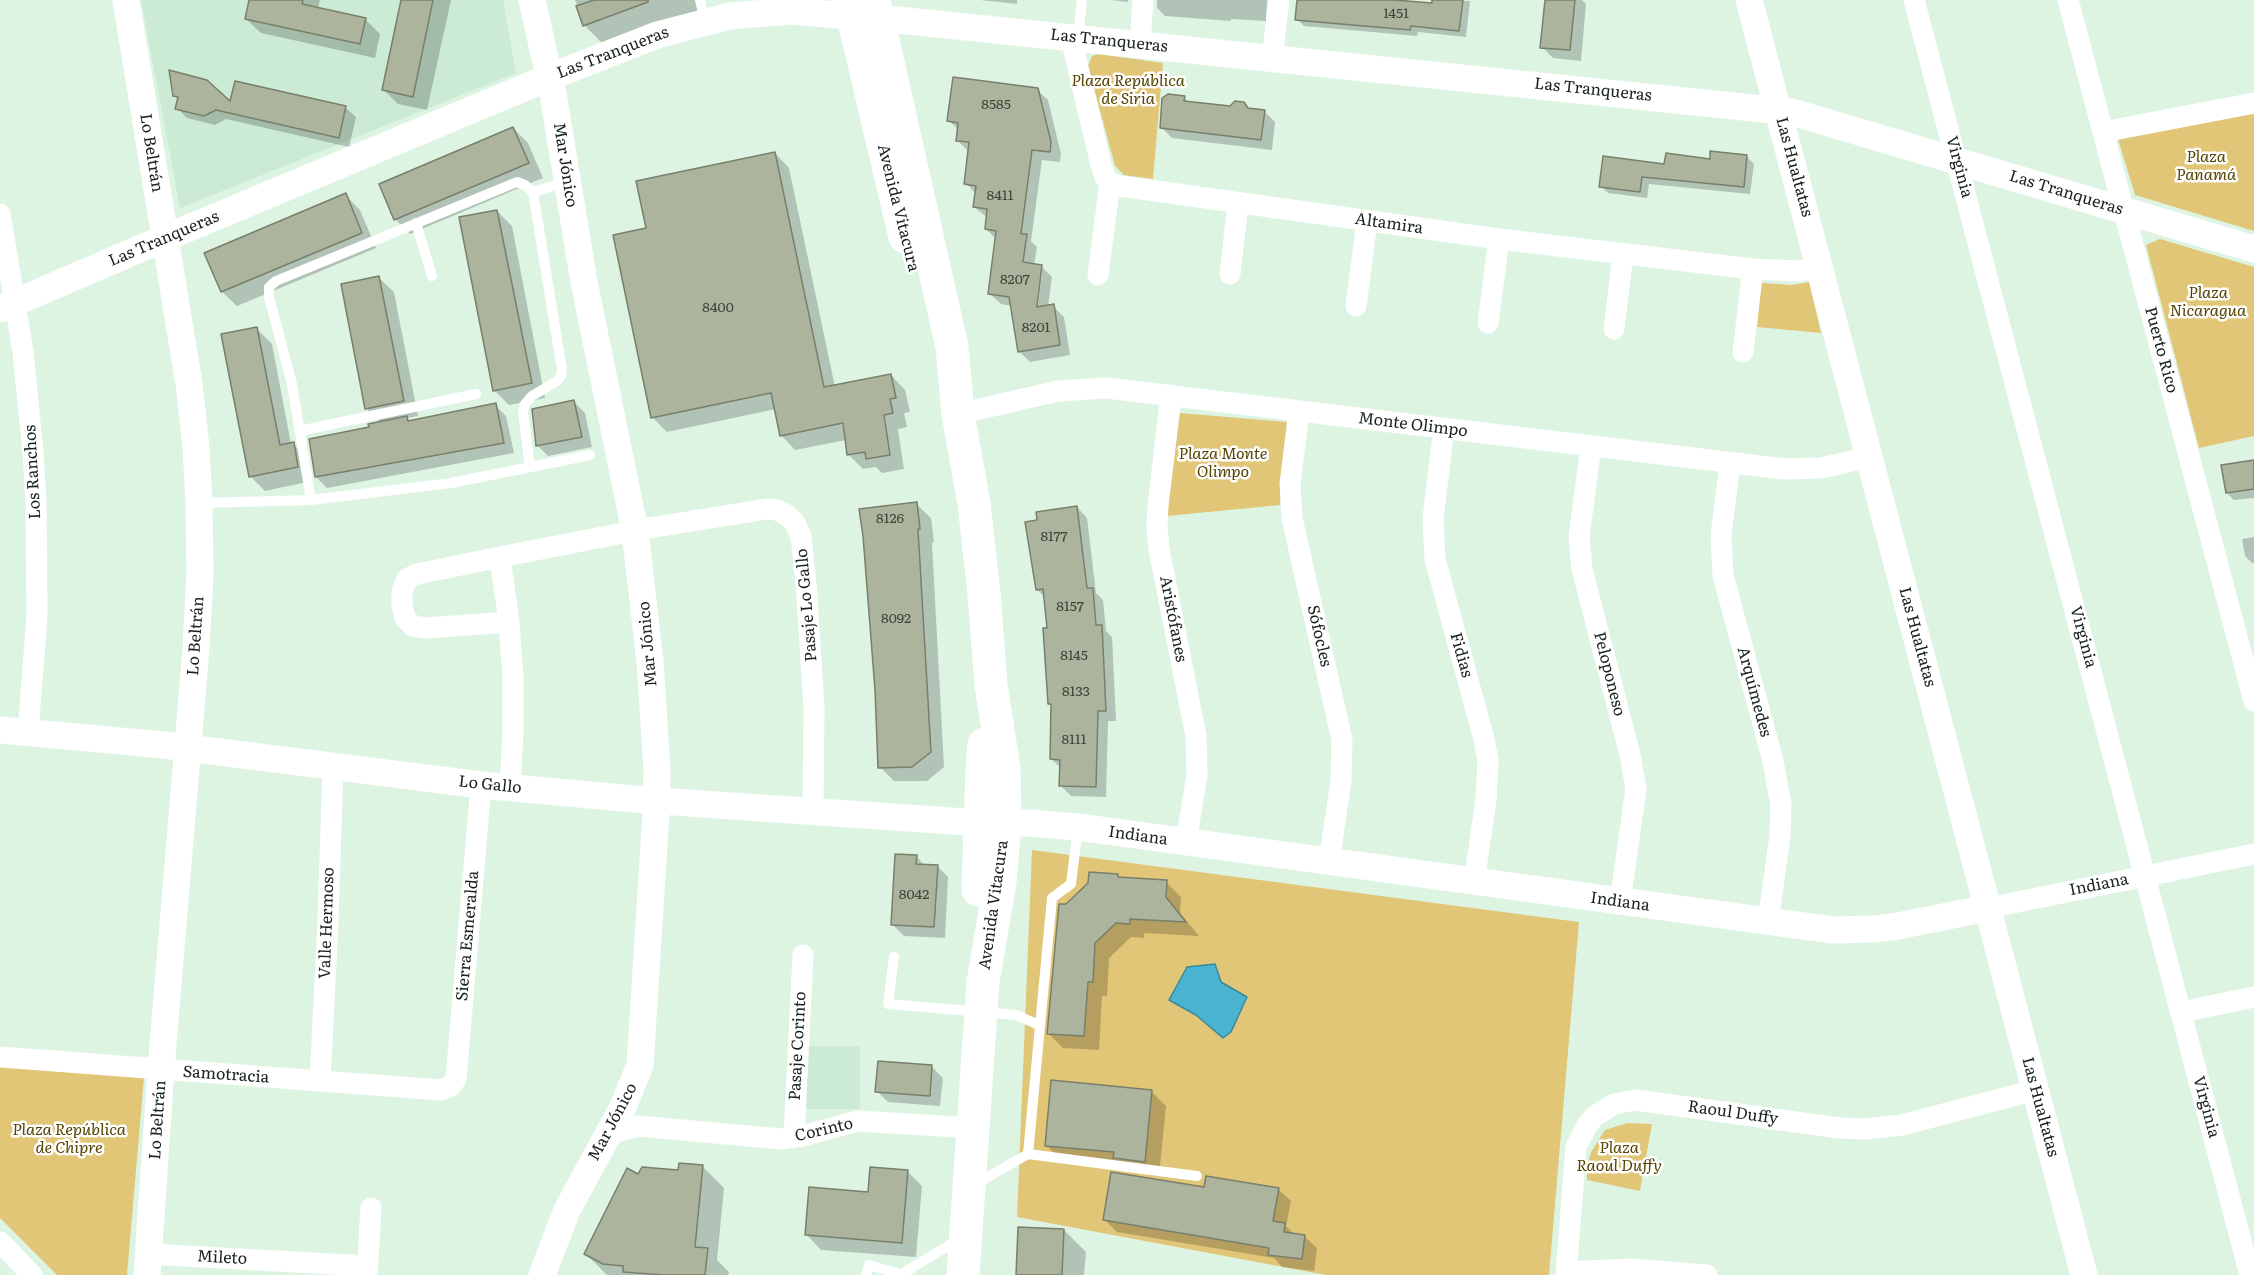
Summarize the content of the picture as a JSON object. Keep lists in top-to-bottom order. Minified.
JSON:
{"streets":{"main road":["Avenida Vitacura"],"street":["Las Tranqueras","Lo Beltrán","Mar Jónico","Las Hualtatas","Virginia","Altamira","Puerto Rico","Monte Olimpo","Los Ranchos","Pasaje Lo Gallo","Aristófanes","Sófocles","Fidias","Peloponeso","Arquímedes","Lo Gallo","Indiana","Valle Hermoso","Sierra Esmeralda","Pasaje Corinto","Samotracia","Raoul Duffy","Corinto","Mileto"]},"crossings":[["Las Tranqueras","Lo Beltrán"],["Las Tranqueras","Mar Jónico"],["Las Tranqueras","Las Hualtatas"],["Las Tranqueras","Virginia"],["Las Tranqueras","Avenida Vitacura"],["Las Tranqueras","Puerto Rico"],["Las Tranqueras","Los Ranchos"],["Lo Beltrán","Lo Gallo"],["Lo Beltrán","Samotracia"],["Lo Beltrán","Mileto"],["Mar Jónico","Pasaje Lo Gallo"],["Mar Jónico","Lo Gallo"],["Mar Jónico","Corinto"],["Las Hualtatas","Altamira"],["Las Hualtatas","Monte Olimpo"],["Las Hualtatas","Indiana"],["Las Hualtatas","Raoul Duffy"],["Virginia","Indiana"],["Avenida Vitacura","Monte Olimpo"],["Avenida Vitacura","Lo Gallo"],["Avenida Vitacura","Indiana"],["Avenida Vitacura","Corinto"],["Monte Olimpo","Aristófanes"],["Monte Olimpo","Sófocles"],["Monte Olimpo","Fidias"],["Monte Olimpo","Peloponeso"],["Monte Olimpo","Arquímedes"],["Los Ranchos","Lo Gallo"],["Pasaje Lo Gallo","Lo Gallo"],["Aristófanes","Indiana"],["Sófocles","Indiana"],["Fidias","Indiana"],["Peloponeso","Indiana"],["Arquímedes","Indiana"],["Lo Gallo","Indiana"],["Lo Gallo","Valle Hermoso"],["Lo Gallo","Sierra Esmeralda"],["Valle Hermoso","Samotracia"],["Sierra Esmeralda","Samotracia"],["Pasaje Corinto","Corinto"]],"parks":["Plaza República de Siria","Plaza Panamá","Plaza Nicaragua","Plaza Monte Olimpo","Plaza República de Chipre","Plaza Raoul Duffy"],"house_numbers":["1451","8585","8411","8207","8400","8201","8126","8177","8157","8092","8145","8133","8111","8042"]}
